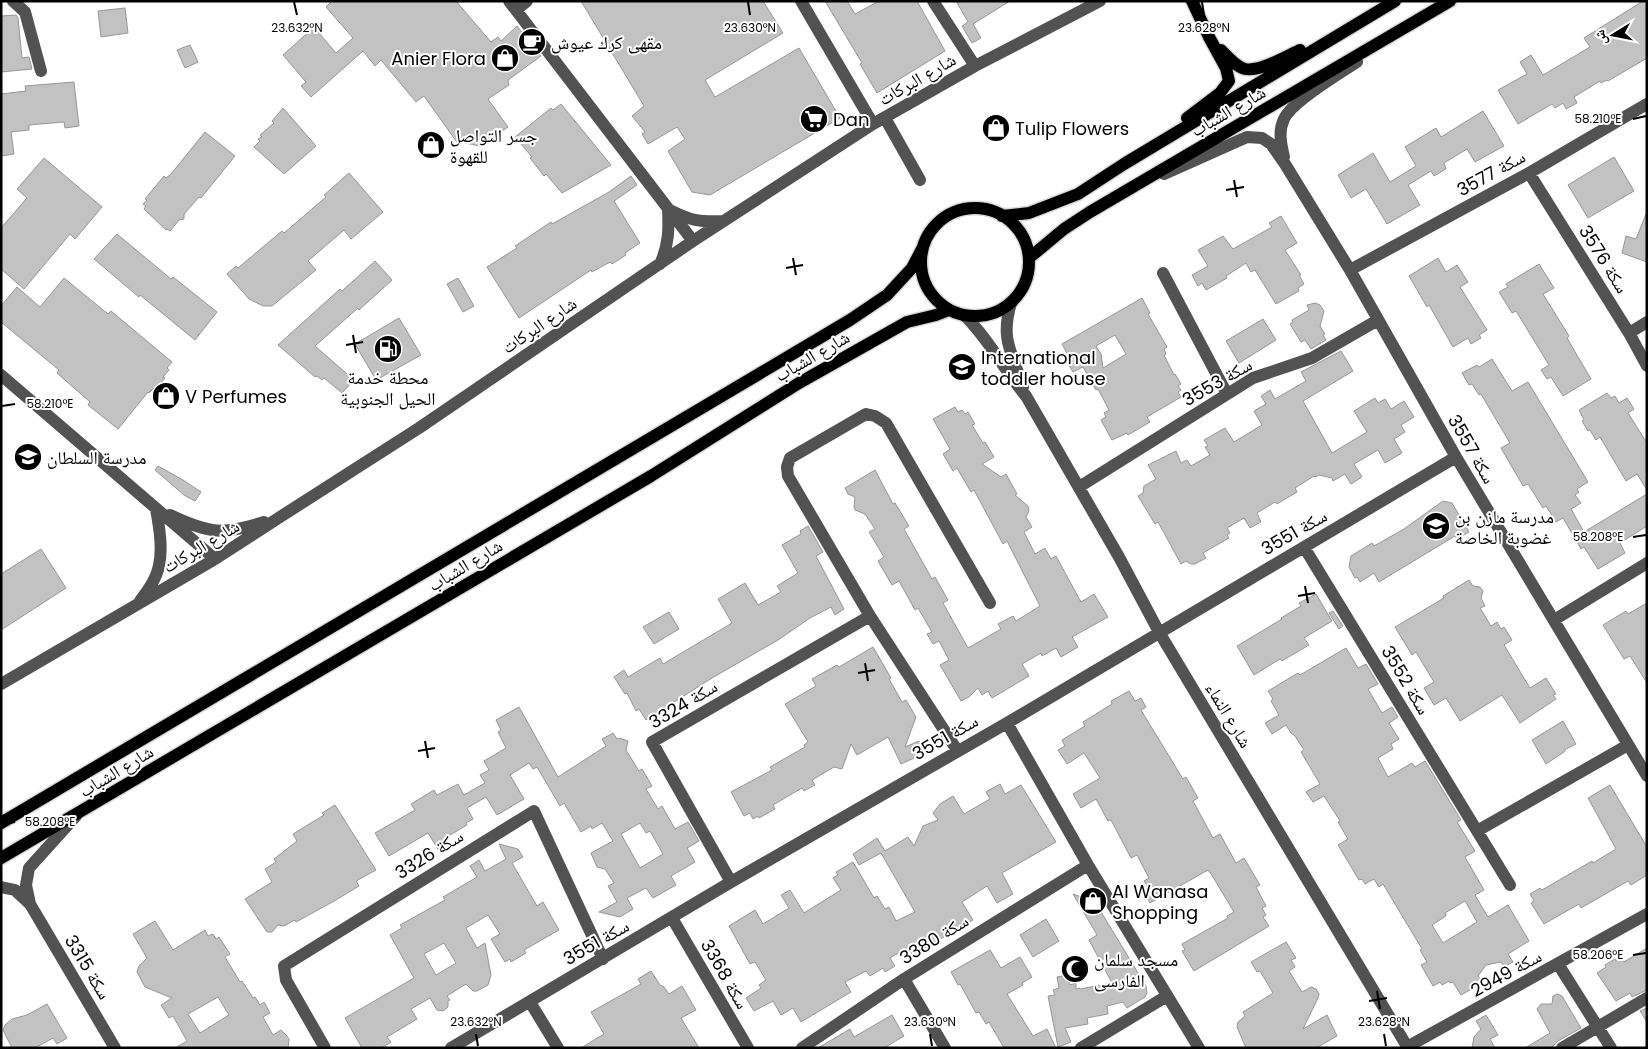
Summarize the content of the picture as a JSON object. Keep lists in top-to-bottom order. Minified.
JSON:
{"streets":{"main road":["شارع الشباب"],"street":["شارع البركات","سكة 3577","سكة 3576","سكة 3553","سكة 3557","سكة 3551","سكة 3552","سكة 3324","شارع النماء","سكة 3326","سكة 3380","سكة 3315","سكة 2949","سكة 3368"]},"crossings":[["شارع الشباب","سكة 3557"],["شارع الشباب","شارع النماء"],["سكة 3577","سكة 3576"],["سكة 3577","سكة 3557"],["سكة 3553","سكة 3557"],["سكة 3553","شارع النماء"],["سكة 3557","سكة 3551"],["سكة 3551","سكة 3552"],["سكة 3551","سكة 3324"],["سكة 3551","شارع النماء"],["سكة 3551","سكة 3326"],["سكة 3551","سكة 3368"],["شارع النماء","سكة 2949"]],"places":{"cafe":["مقهى كرك عيوش"],"shop":["Anier Flora","Tulip Flowers","جسر التواصل للقهوة","V Perfumes","Al Wanasa Shopping"],"supermarket":["Dan"],"fuel station":["محطة خدمة الحيل الجنوبية"],"school or university":["International toddler house","مدرسة السلطان","مدرسة مازن بن غضوبة الخاصة"],"mosque":["مسجد سلمان الفارسى"]},"north":"left","coordinates":["23.632°N","23.628°N","23.630°N","58.210°E","58.208°E","58.206°E"]}
